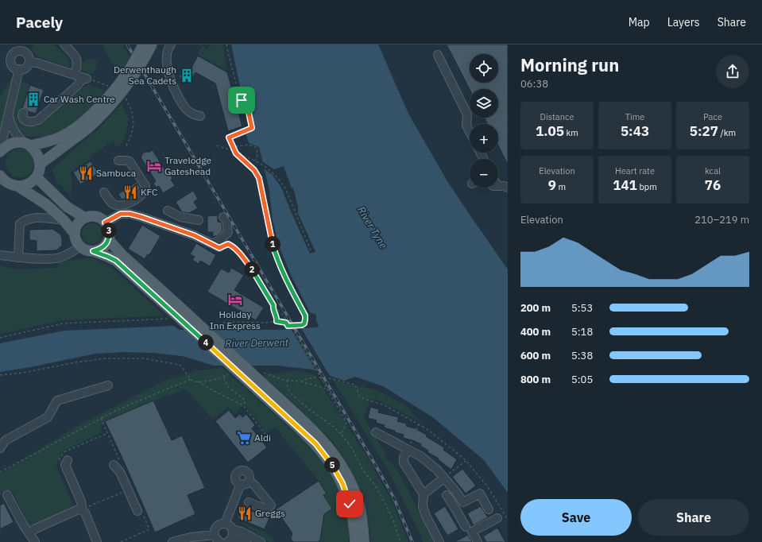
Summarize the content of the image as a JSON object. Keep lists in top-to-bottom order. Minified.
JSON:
{"water":["River Tyne","River Derwent"],"places":{"building":["Derwenthaugh Sea Cadets","Car Wash Centre"],"hotel":["Travelodge Gateshead","Holiday Inn Express"],"restaurant":["Sambuca","KFC","Greggs"],"supermarket":["Aldi"]},"page":{"header":"Pacely","nav":["Map","Layers","Share"],"heading":["Morning run","06:38"],"map_buttons":["+","−"],"stats":[["Distance","1.05 km"],["Time","5:43"],["Pace","5:27 /km"],["Elevation","9 m"],["Heart rate","141 bpm"],["kcal","76"]],"chart":["Elevation","210–219 m"],"pins":["3","1","2","4","5"],"list":[{"name":"200 m","note":"5:53"},{"name":"400 m","note":"5:18"},{"name":"600 m","note":"5:38"},{"name":"800 m","note":"5:05"}],"buttons":["Save","Share"]}}
